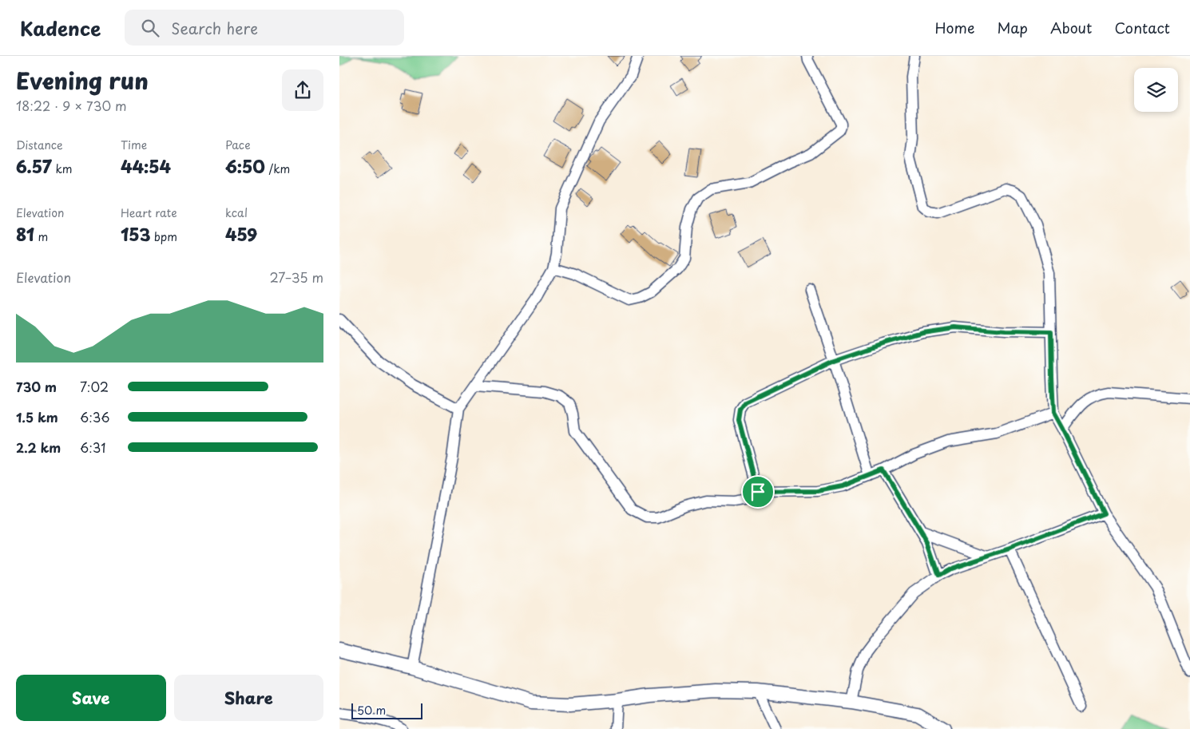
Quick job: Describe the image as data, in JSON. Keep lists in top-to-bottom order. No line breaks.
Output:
{"scale_bar":"50 m","page":{"header":"Kadence","search":"Search here","nav":["Home","Map","About","Contact"],"heading":["Evening run","18:22 · 9 × 730 m"],"stats":[["Distance","6.57 km"],["Time","44:54"],["Pace","6:50 /km"],["Elevation","81 m"],["Heart rate","153 bpm"],["kcal","459"]],"chart":["Elevation","27–35 m"],"list":[{"name":"730 m","note":"7:02"},{"name":"1.5 km","note":"6:36"},{"name":"2.2 km","note":"6:31"}],"buttons":["Save","Share"],"scale":"50 m"}}
